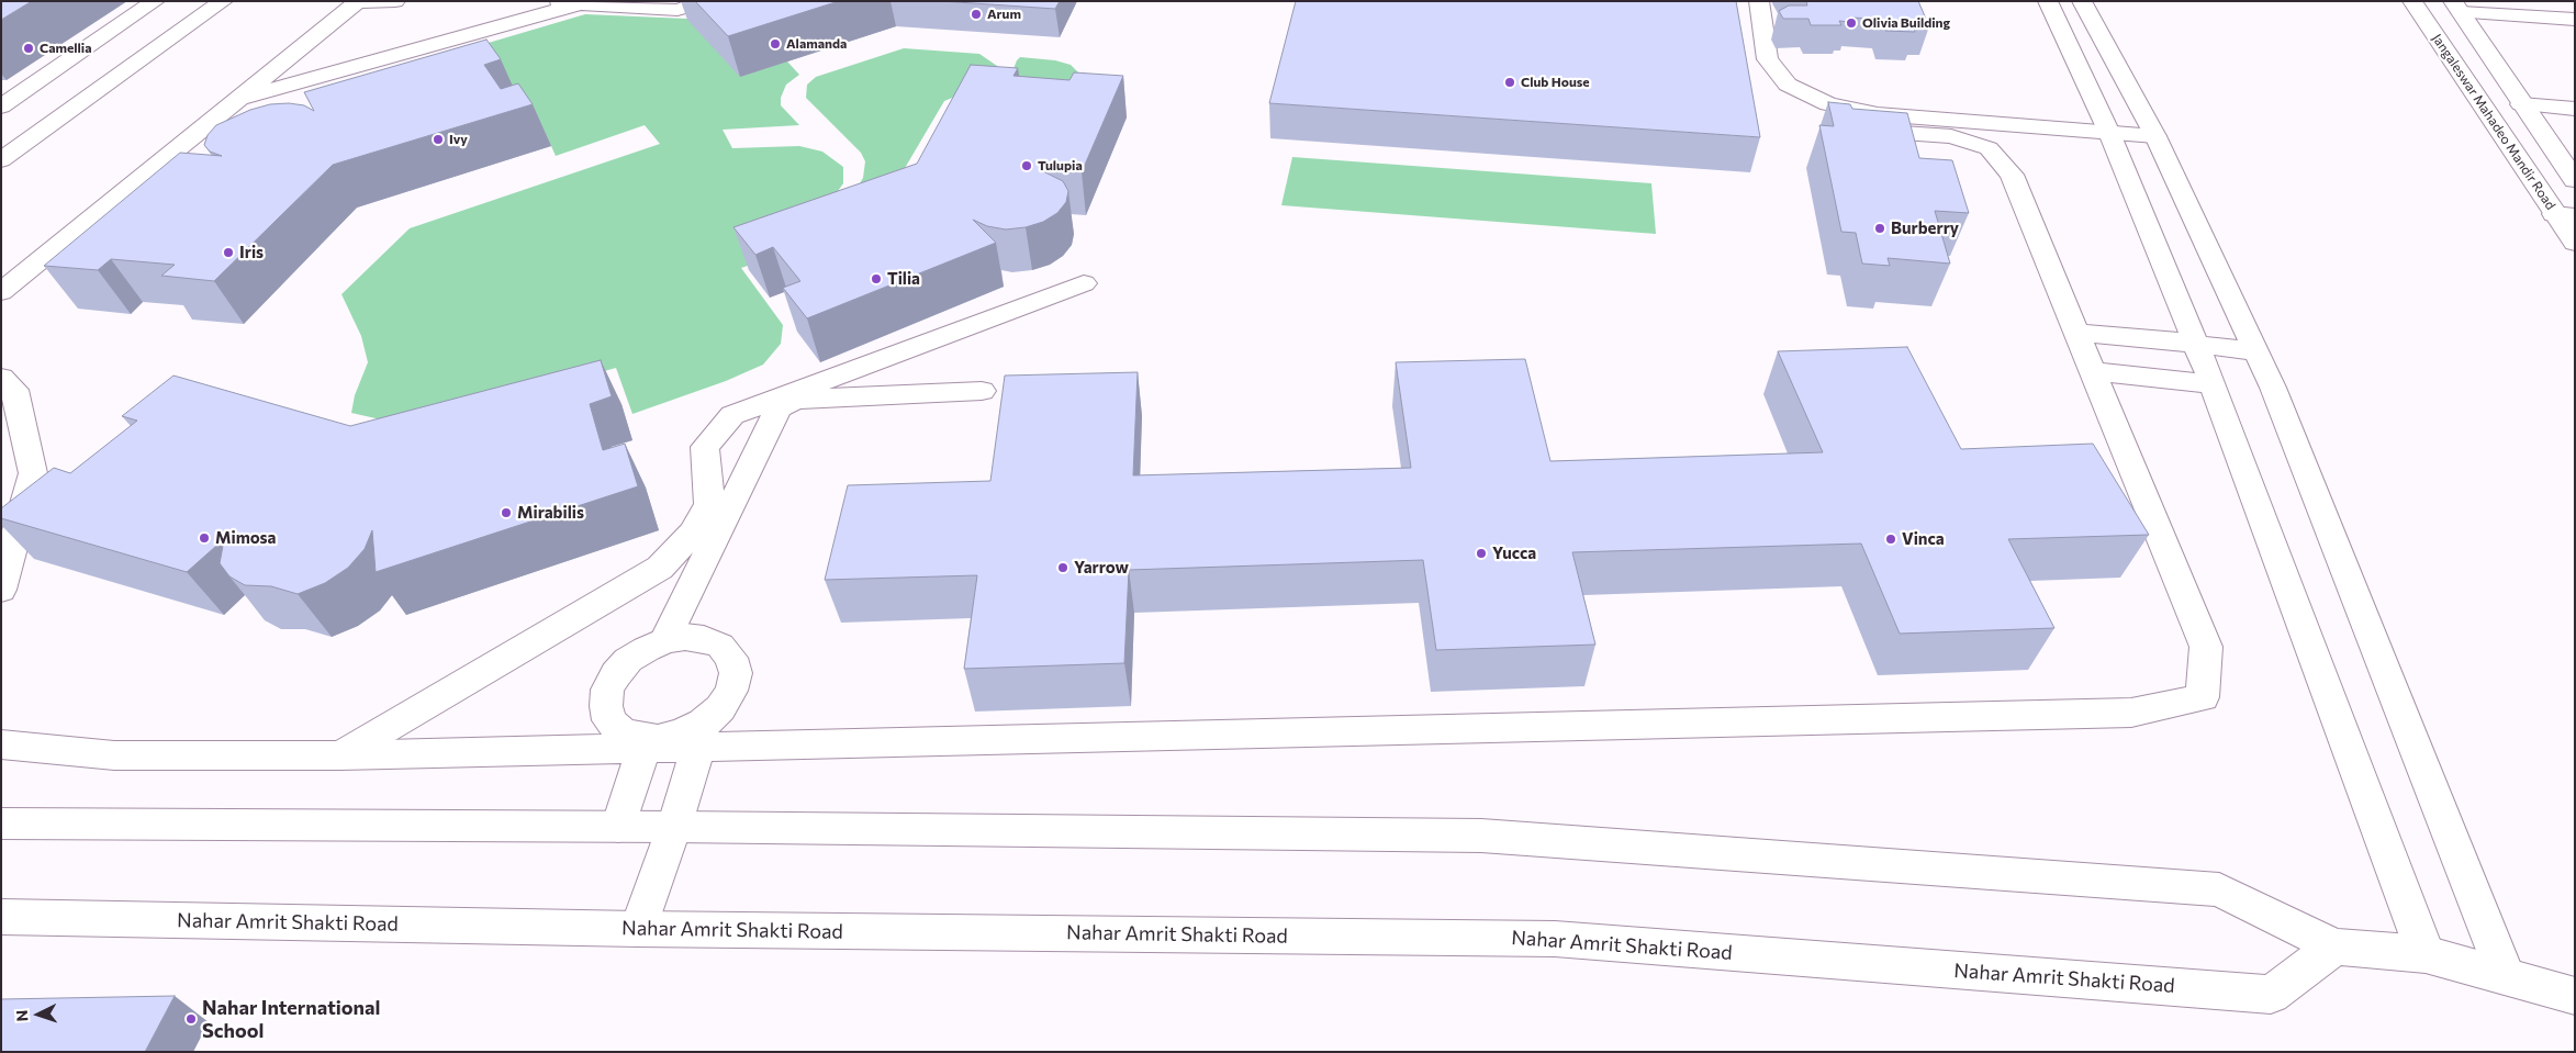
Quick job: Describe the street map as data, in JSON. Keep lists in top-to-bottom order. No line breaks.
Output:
{"streets":{"street":["Jangaleswar Mahadeo Mandir Road","Nahar Amrit Shakti Road"]},"places":["Arum","Olivia Building","Alamanda","Camellia","Club House","Ivy","Tulupia","Burberry","Iris","Tilia","Mirabilis","Mimosa","Vinca","Yucca","Yarrow","Nahar International School"],"north":"left"}
